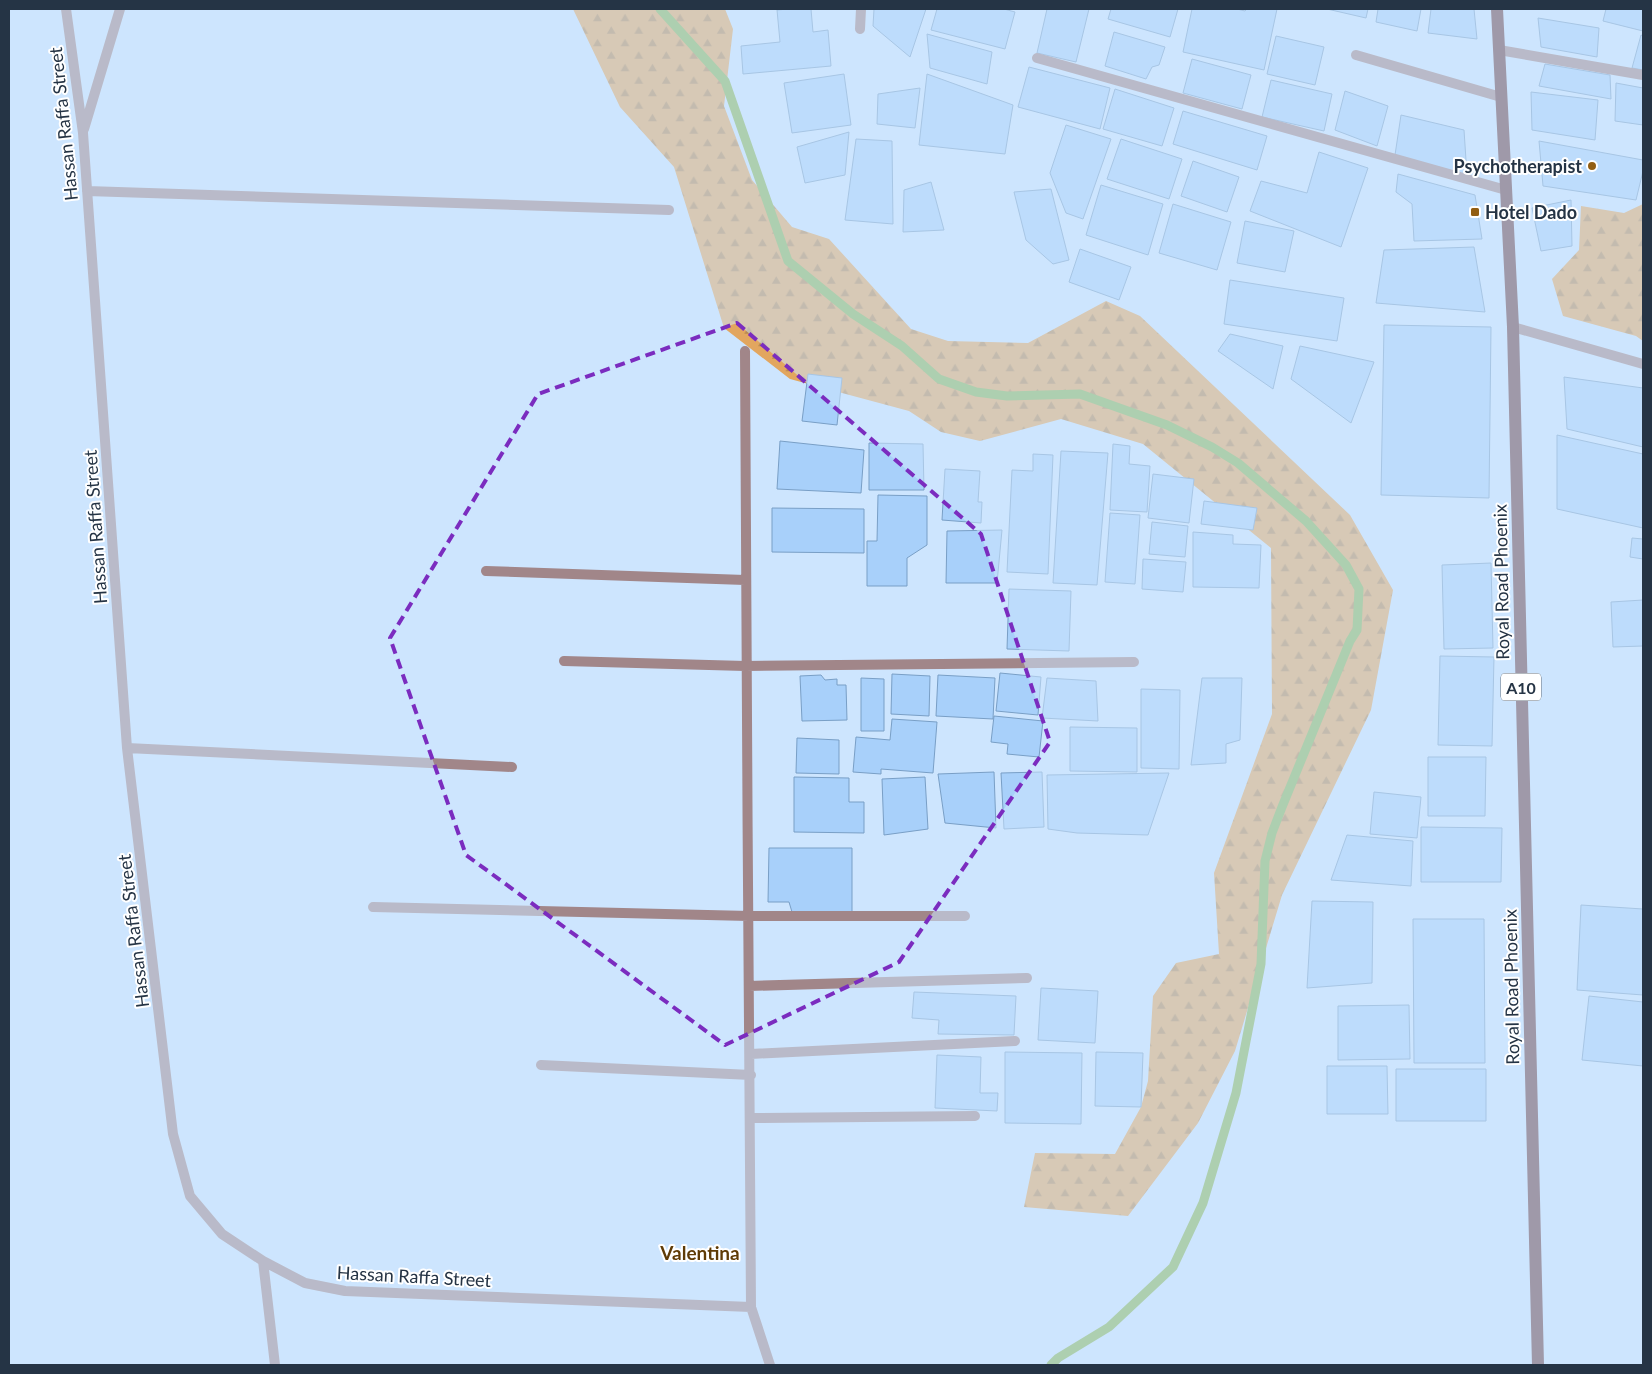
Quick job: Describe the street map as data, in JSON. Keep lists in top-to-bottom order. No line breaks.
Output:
{"streets":{"main road":["Royal Road Phoenix","A10"],"street":["Hassan Raffa Street"]},"districts":["Valentina"],"places":{"other":["Psychotherapist"],"transit":["Hotel Dado"]}}
